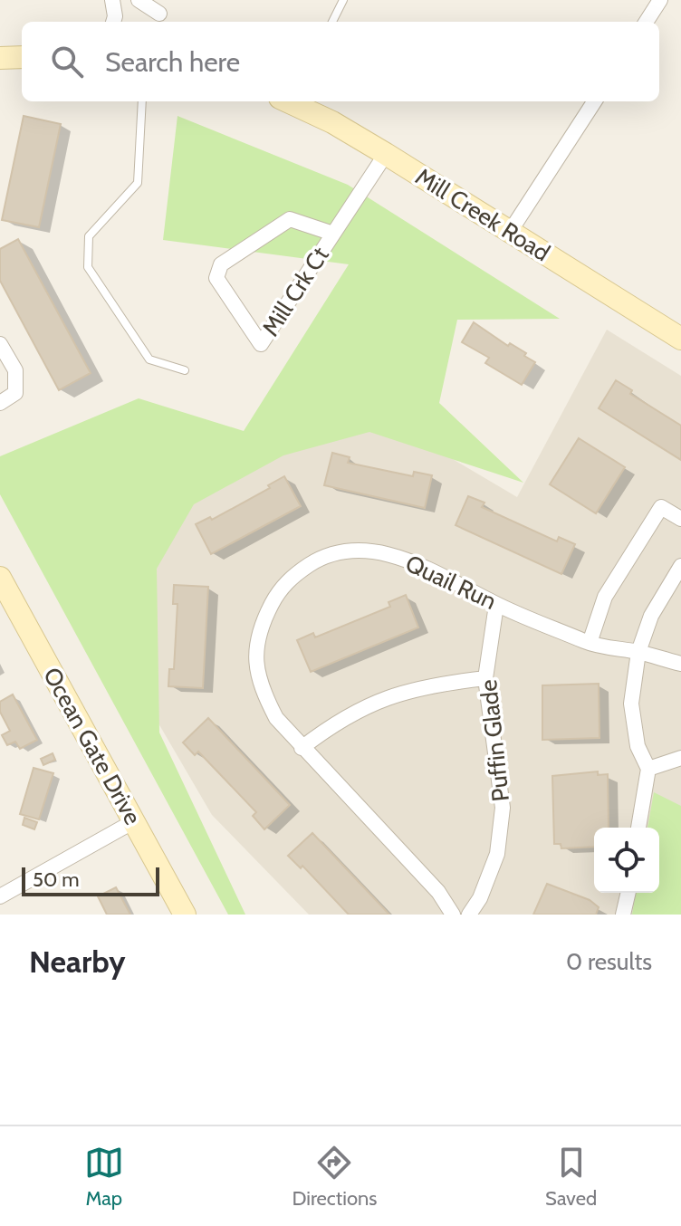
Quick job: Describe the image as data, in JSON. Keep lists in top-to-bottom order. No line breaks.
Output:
{"streets":{"street":["Mill Creek Road","Mill Crk Ct","Quail Run","Puffin Glade","Ocean Gate Drive"]},"crossings":[["Mill Creek Road","Mill Crk Ct"],["Quail Run","Puffin Glade"]],"scale_bar":"50 m","page":{"search":"Search here","scale":"50 m","heading":["Nearby","0 results"],"nav":["Map","Directions","Saved"]}}
